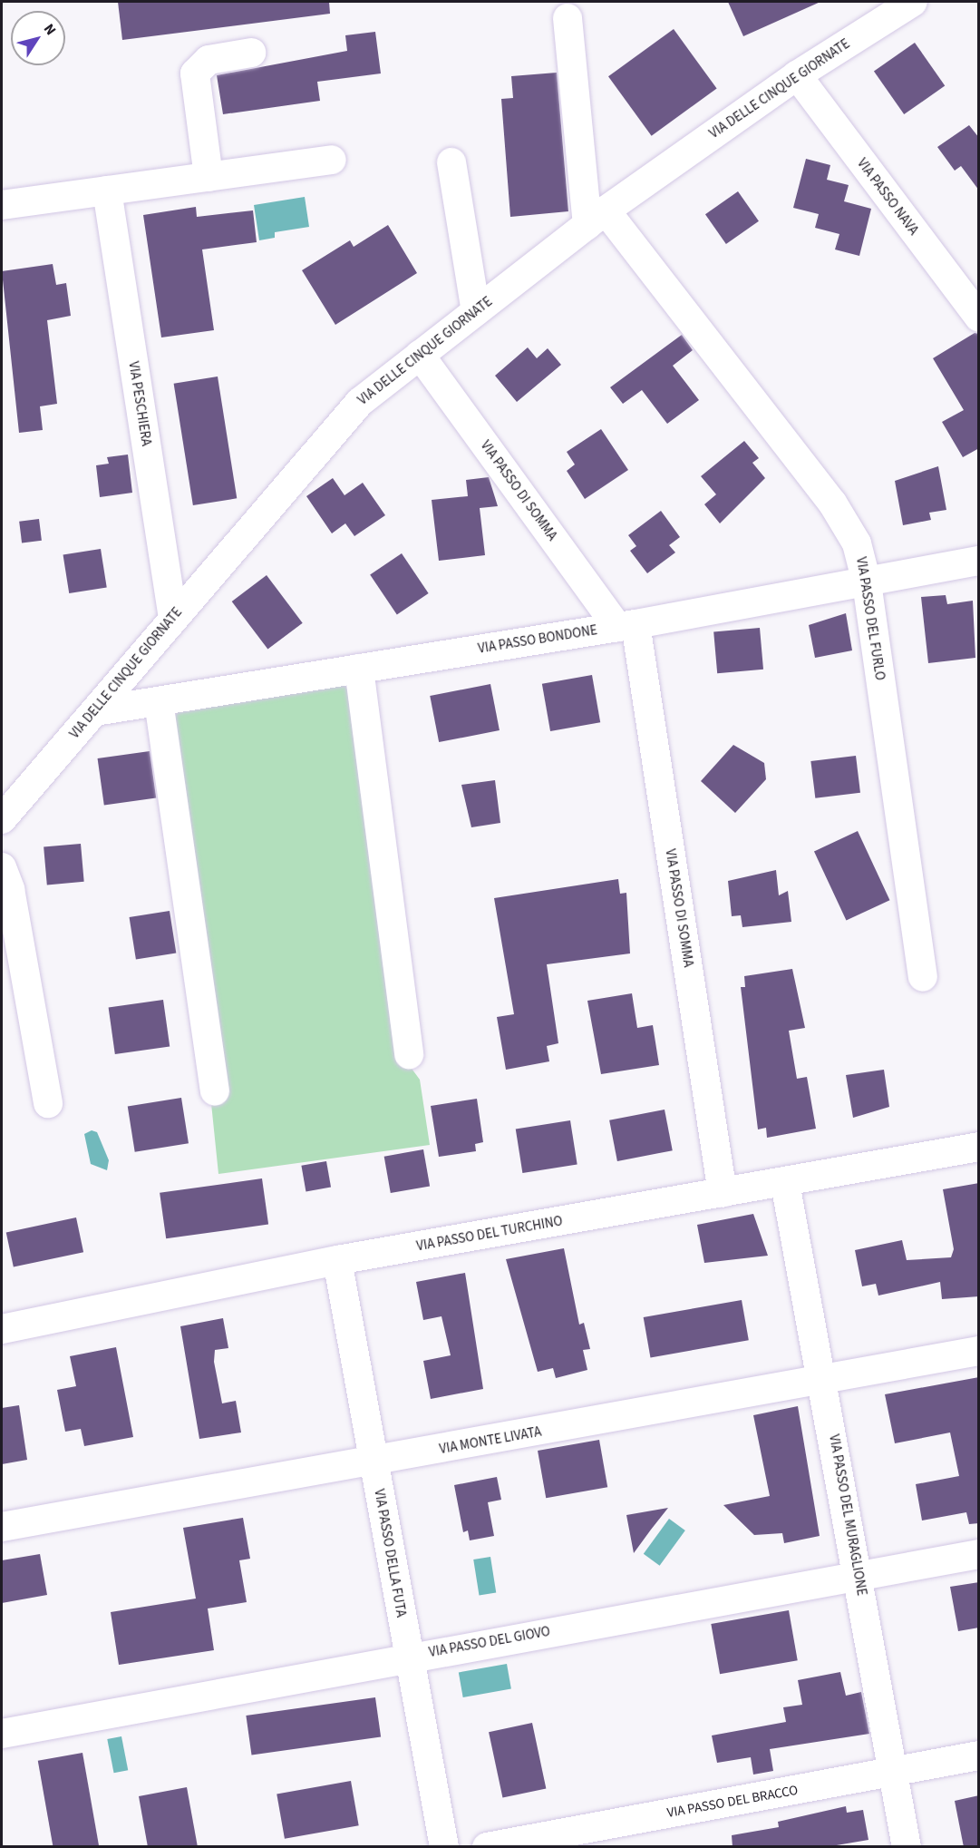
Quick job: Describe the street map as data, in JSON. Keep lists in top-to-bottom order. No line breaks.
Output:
{"streets":{"street":["VIA DELLE CINQUE GIORNATE","VIA PASSO NAVA","VIA PESCHIERA","VIA PASSO DI SOMMA","VIA PASSO DEL FURLO","VIA PASSO BONDONE","VIA PASSO DEL TURCHINO","VIA MONTE LIVATA","VIA PASSO DEL MURAGLIONE","VIA PASSO DELLA FUTA","VIA PASSO DEL GIOVO","VIA PASSO DEL BRACCO"]},"crossings":[["VIA DELLE CINQUE GIORNATE","VIA PASSO NAVA"],["VIA DELLE CINQUE GIORNATE","VIA PESCHIERA"],["VIA DELLE CINQUE GIORNATE","VIA PASSO DI SOMMA"],["VIA DELLE CINQUE GIORNATE","VIA PASSO DEL FURLO"],["VIA DELLE CINQUE GIORNATE","VIA PASSO BONDONE"],["VIA PASSO DI SOMMA","VIA PASSO BONDONE"],["VIA PASSO DI SOMMA","VIA PASSO DEL TURCHINO"],["VIA PASSO DEL FURLO","VIA PASSO BONDONE"],["VIA PASSO DEL TURCHINO","VIA PASSO DEL MURAGLIONE"],["VIA PASSO DEL TURCHINO","VIA PASSO DELLA FUTA"],["VIA MONTE LIVATA","VIA PASSO DEL MURAGLIONE"],["VIA MONTE LIVATA","VIA PASSO DELLA FUTA"],["VIA PASSO DEL MURAGLIONE","VIA PASSO DEL GIOVO"],["VIA PASSO DEL MURAGLIONE","VIA PASSO DEL BRACCO"],["VIA PASSO DELLA FUTA","VIA PASSO DEL GIOVO"]],"north":"top right"}
